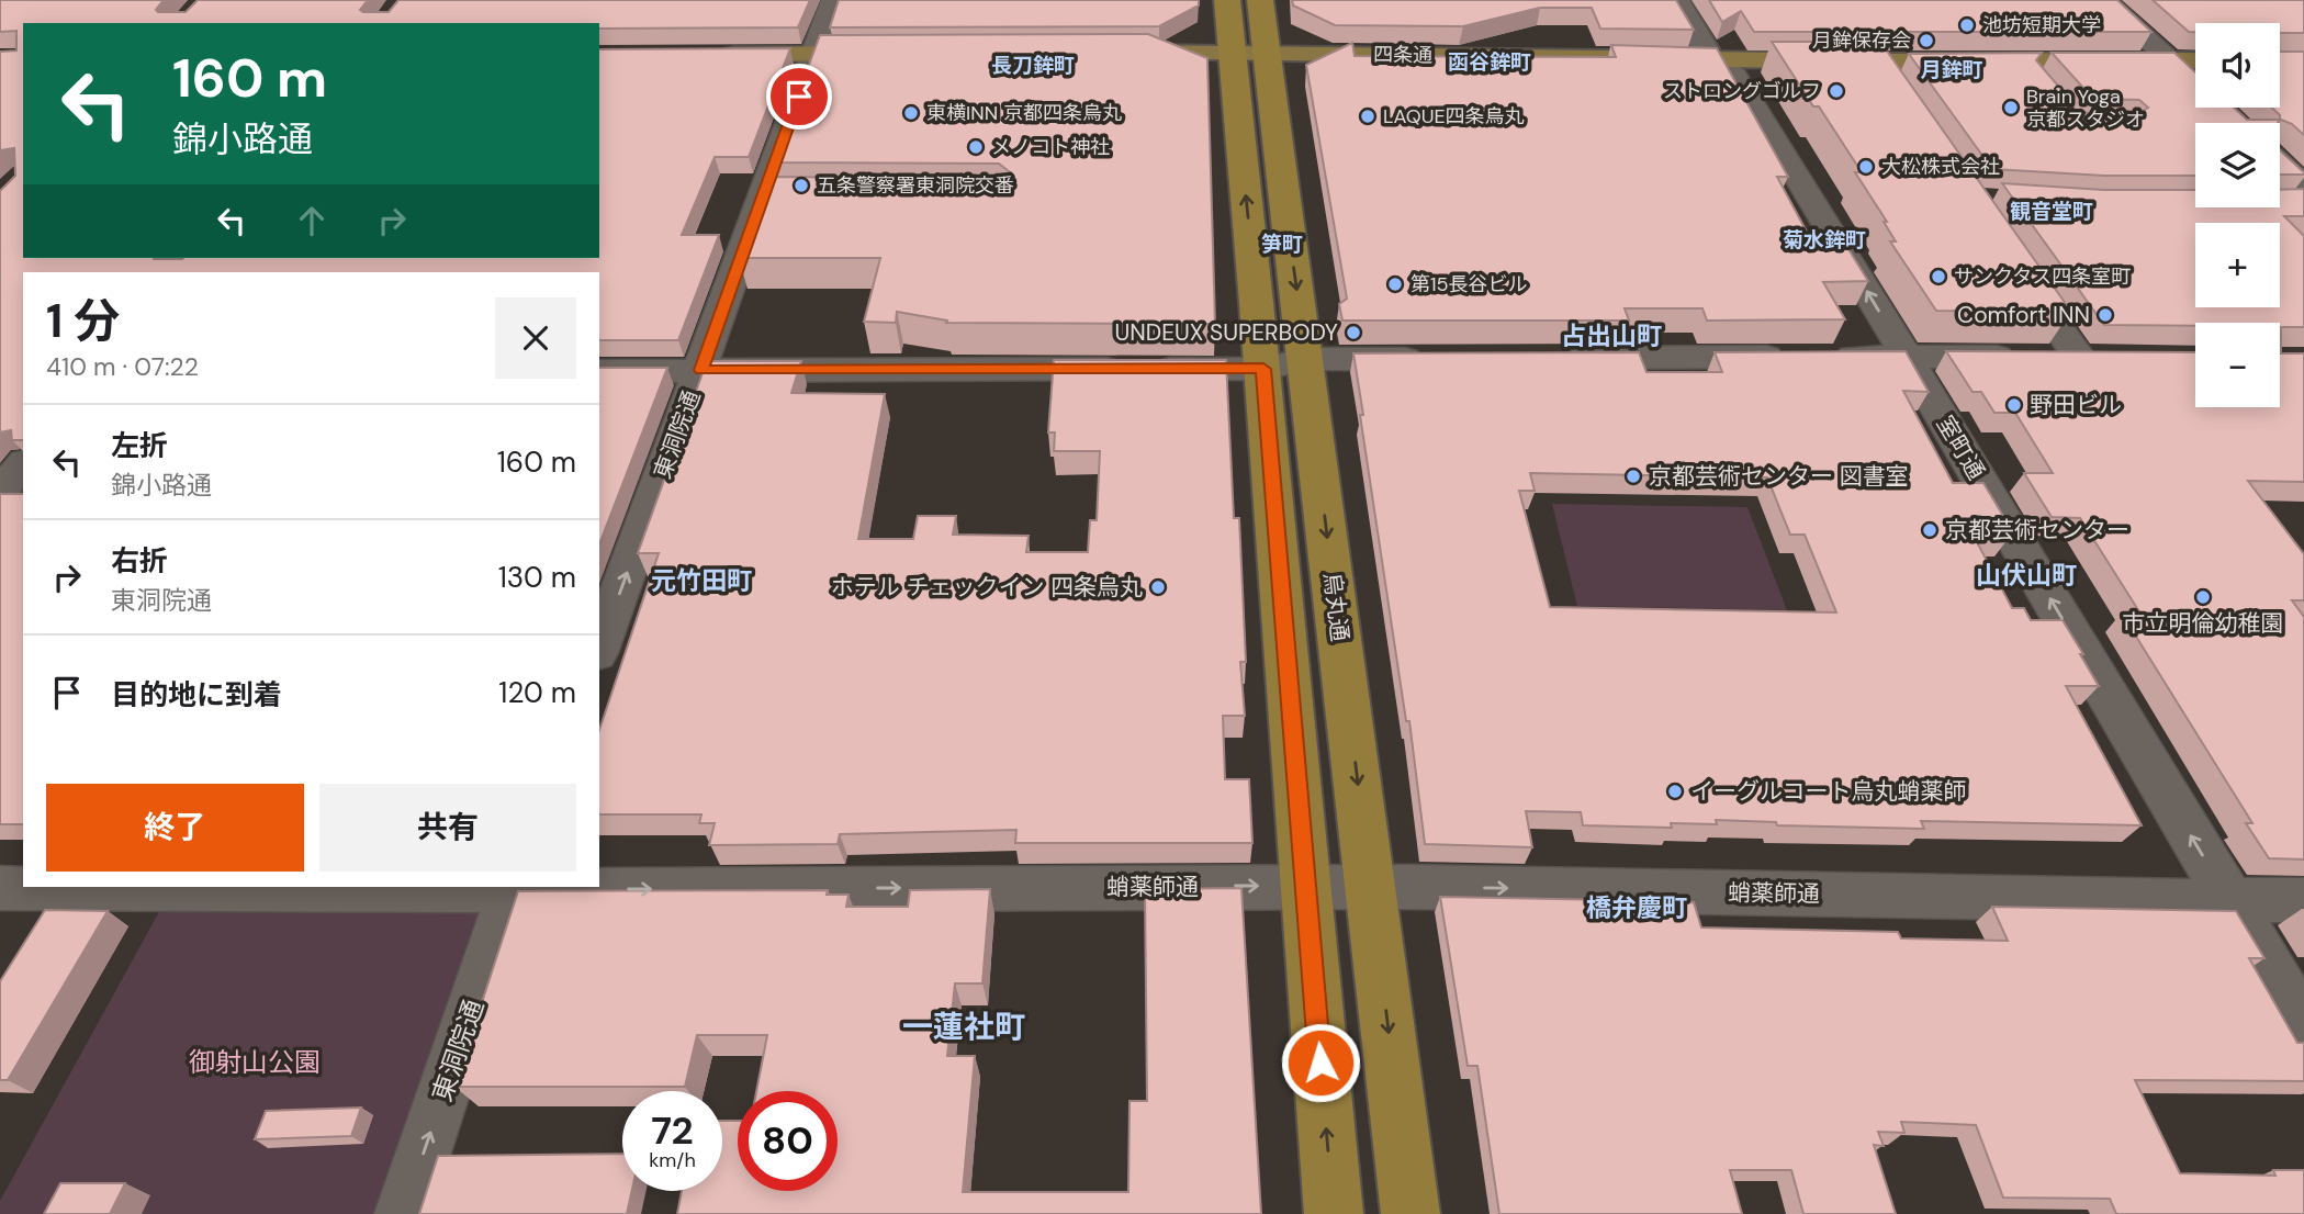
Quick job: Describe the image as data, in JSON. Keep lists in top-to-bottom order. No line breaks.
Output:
{"streets":{"highway":["烏丸通"],"main road":["四条通"],"street":["東洞院通","室町通","蛸薬師通"]},"crossings":[["四条通","室町通"],["四条通","烏丸通"],["東洞院通","蛸薬師通"],["室町通","蛸薬師通"],["烏丸通","蛸薬師通"]],"one_way":["東洞院通","室町通","蛸薬師通"],"districts":["函谷鉾町","長刀鉾町","月鉾町","観音堂町","菊水鉾町","笋町","占出山町","山伏山町","元竹田町","橋弁慶町","一蓮社町"],"parks":["御射山公園"],"places":["池坊短期大学","月鉾保存会","ストロングゴルフ","Brain Yoga 京都スタジオ","東横INN 京都四条烏丸","LAQUE四条烏丸","メノコト神社","大松株式会社","五条警察署東洞院交番","サンクタス四条室町","第15長谷ビル","Comfort INN","UNDEUX SUPERBODY","野田ビル","京都芸術センター 図書室","京都芸術センター","ホテル チェックイン 四条烏丸","市立明倫幼稚園","イーグルコート烏丸蛸薬師"],"page":{"map_buttons":["+","−"],"turn":["160 m","錦小路通"],"heading":["1 分","410 m · 07:22"],"list":[{"name":"左折","note":"錦小路通","value":"160 m"},{"name":"右折","note":"東洞院通","value":"130 m"},{"name":"目的地に到着","value":"120 m"}],"buttons":["終了","共有"],"speed":"72 km/h","limit":"80"}}
